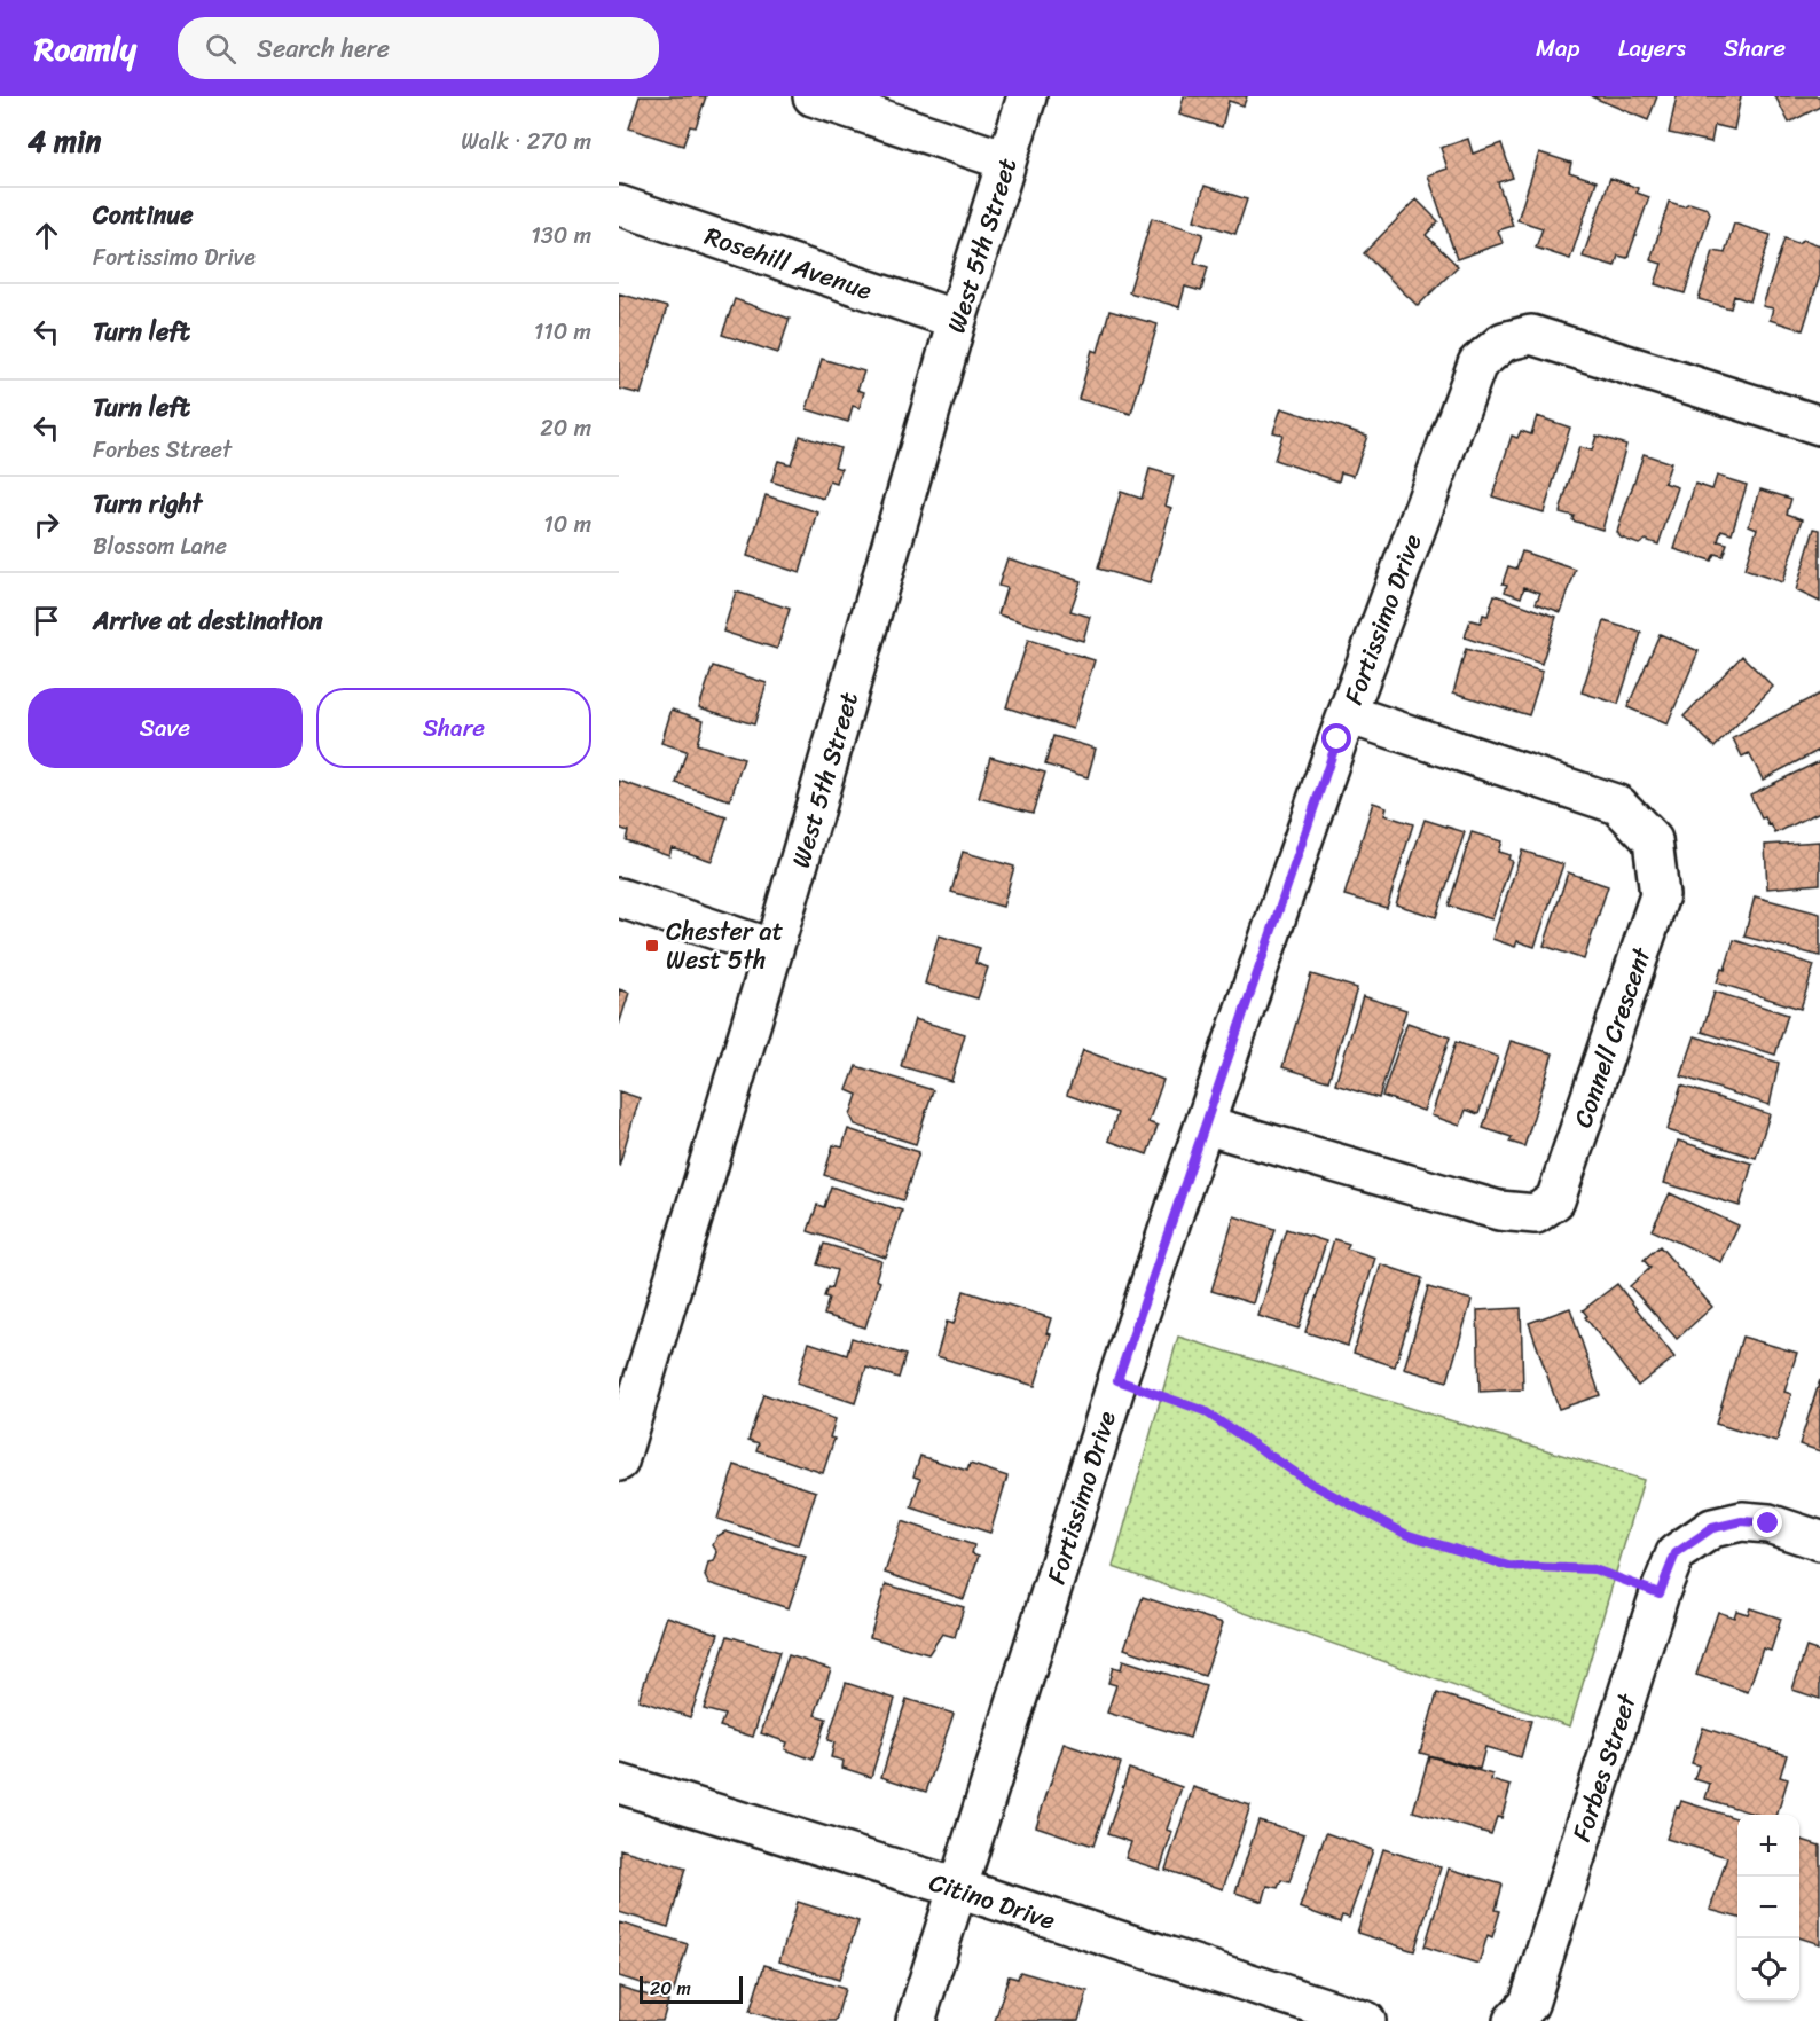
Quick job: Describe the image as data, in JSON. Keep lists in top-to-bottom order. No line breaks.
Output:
{"streets":{"street":["West 5th Street","Rosehill Avenue","Fortissimo Drive","Connell Crescent","Forbes Street","Citino Drive"]},"crossings":[["West 5th Street","Rosehill Avenue"],["Fortissimo Drive","Connell Crescent"],["Fortissimo Drive","Citino Drive"]],"places":{"transit":["Chester at West 5th"]},"scale_bar":"20 m","page":{"header":"Roamly","search":"Search here","nav":["Map","Layers","Share"],"heading":["4 min","Walk · 270 m"],"list":[["Continue","Fortissimo Drive","130 m"],["Turn left","110 m"],["Turn left","Forbes Street","20 m"],["Turn right","Blossom Lane","10 m"],"Arrive at destination"],"buttons":["Save","Share"],"map_buttons":["+","−"],"scale":"20 m"}}
